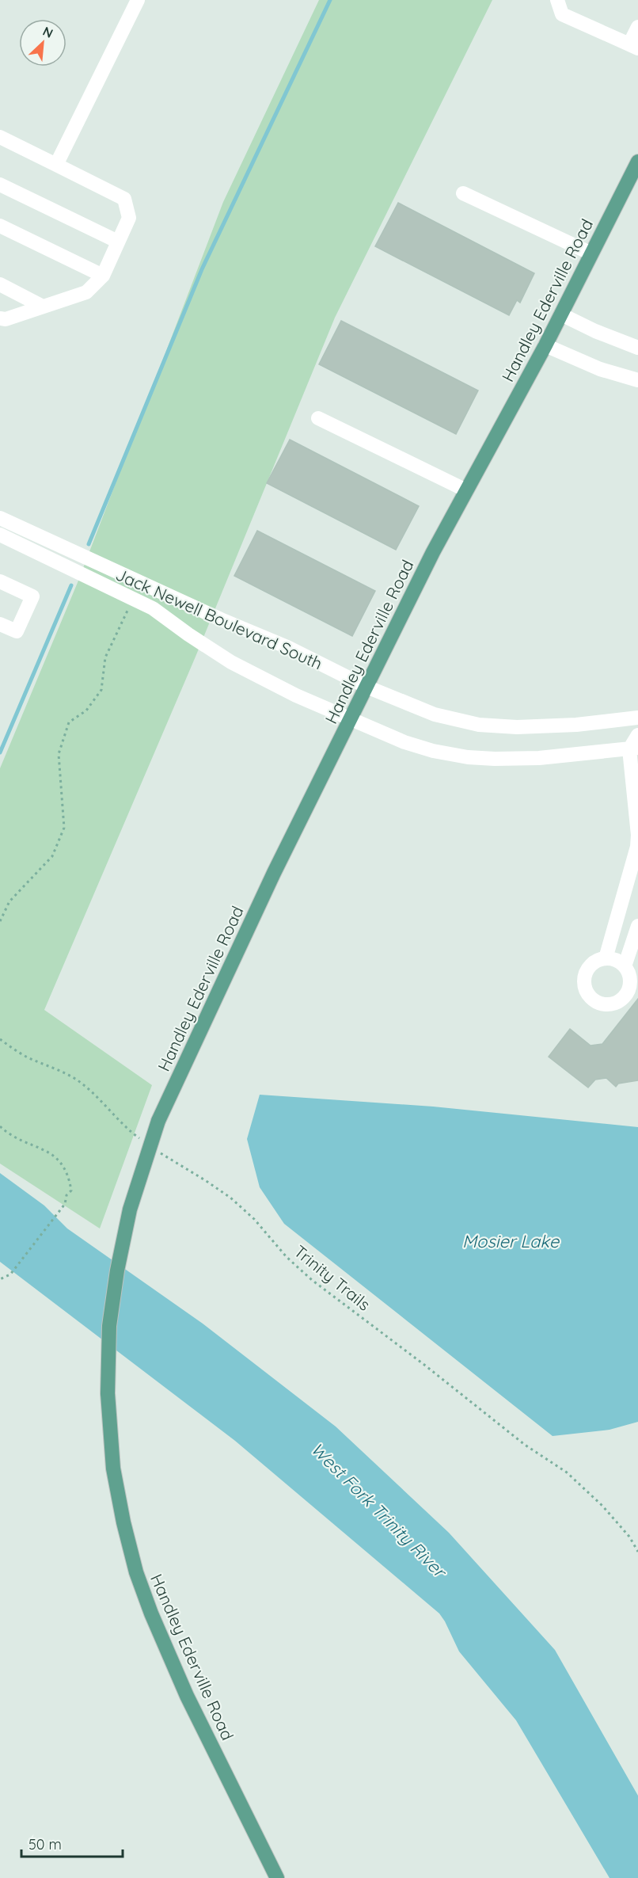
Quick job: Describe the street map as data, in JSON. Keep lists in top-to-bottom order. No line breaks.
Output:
{"streets":{"main road":["Handley Ederville Road"],"street":["Jack Newell Boulevard South"],"path":["Trinity Trails"]},"crossings":[["Handley Ederville Road","Jack Newell Boulevard South"]],"water":["Mosier Lake","West Fork Trinity River"],"scale_bar":"50 m","north":"top right"}
